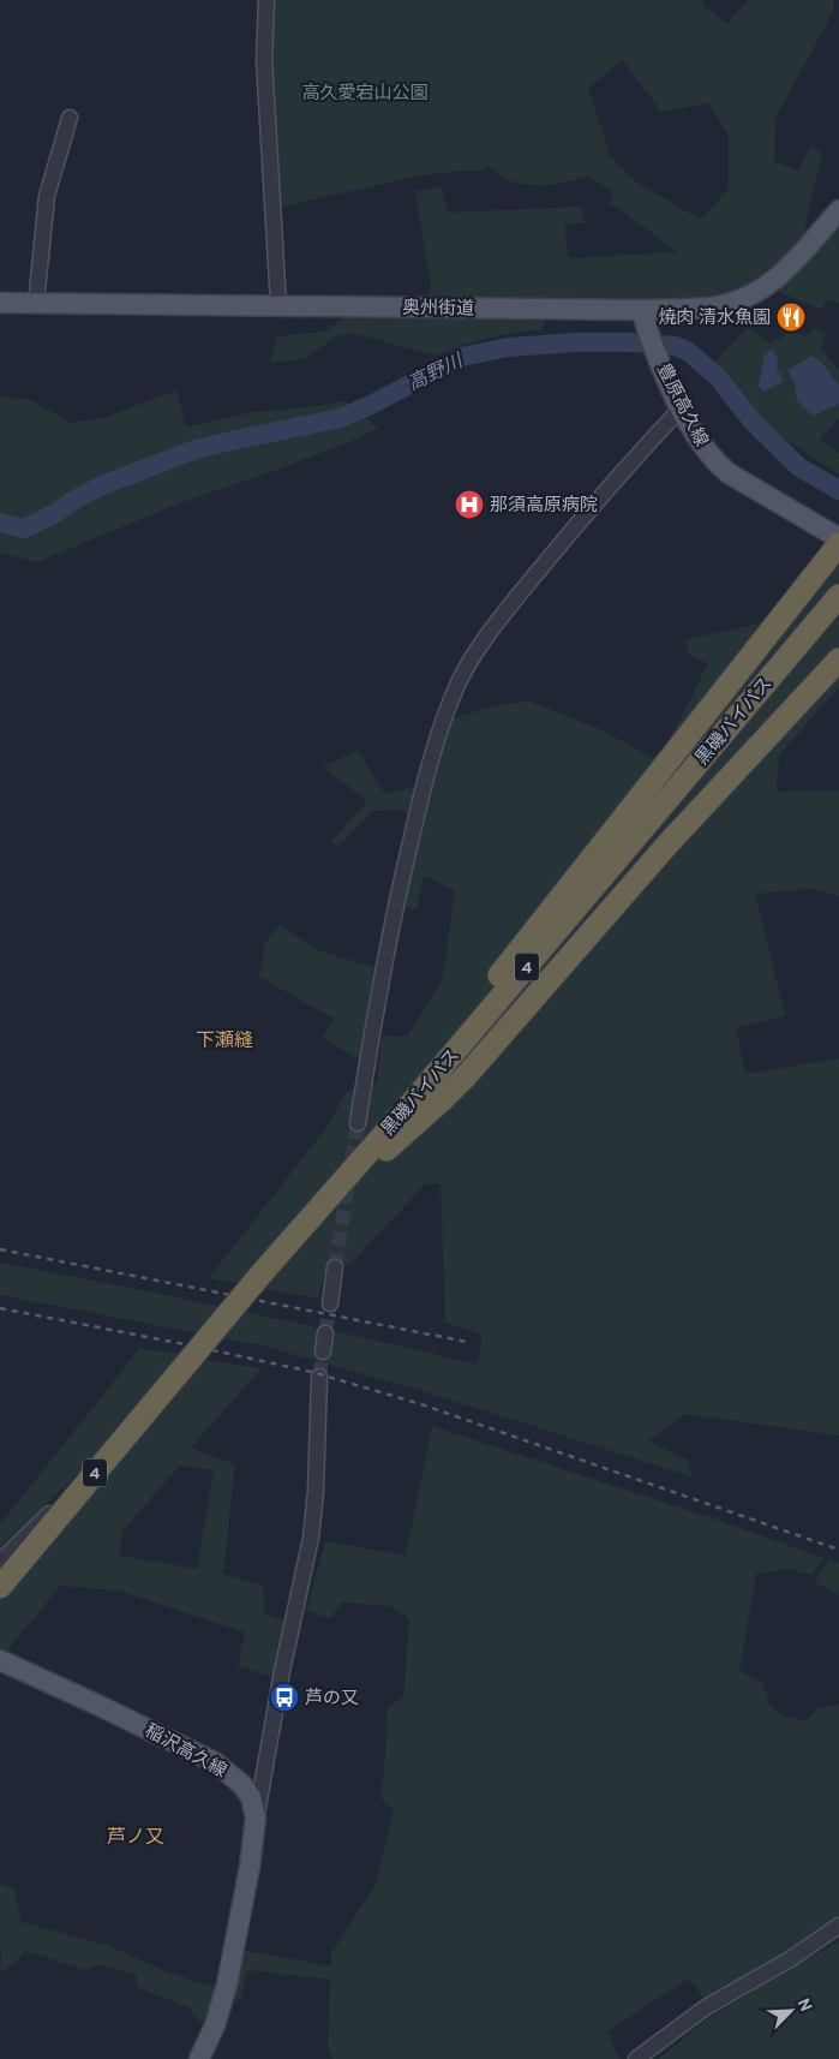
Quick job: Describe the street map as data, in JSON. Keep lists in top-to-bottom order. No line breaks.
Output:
{"streets":{"highway":["黒磯バイパス","4"],"main road":["奥州街道","豊原高久線","稲沢高久線"]},"crossings":[["奥州街道","豊原高久線"],["黒磯バイパス","4"]],"districts":["下瀬縫","芦ノ又"],"water":["高野川"],"parks":["高久愛宕山公園"],"places":{"restaurant":["焼肉 清水魚園"],"hospital":["那須高原病院"],"bus stop":["芦の又"]},"north":"top right"}
